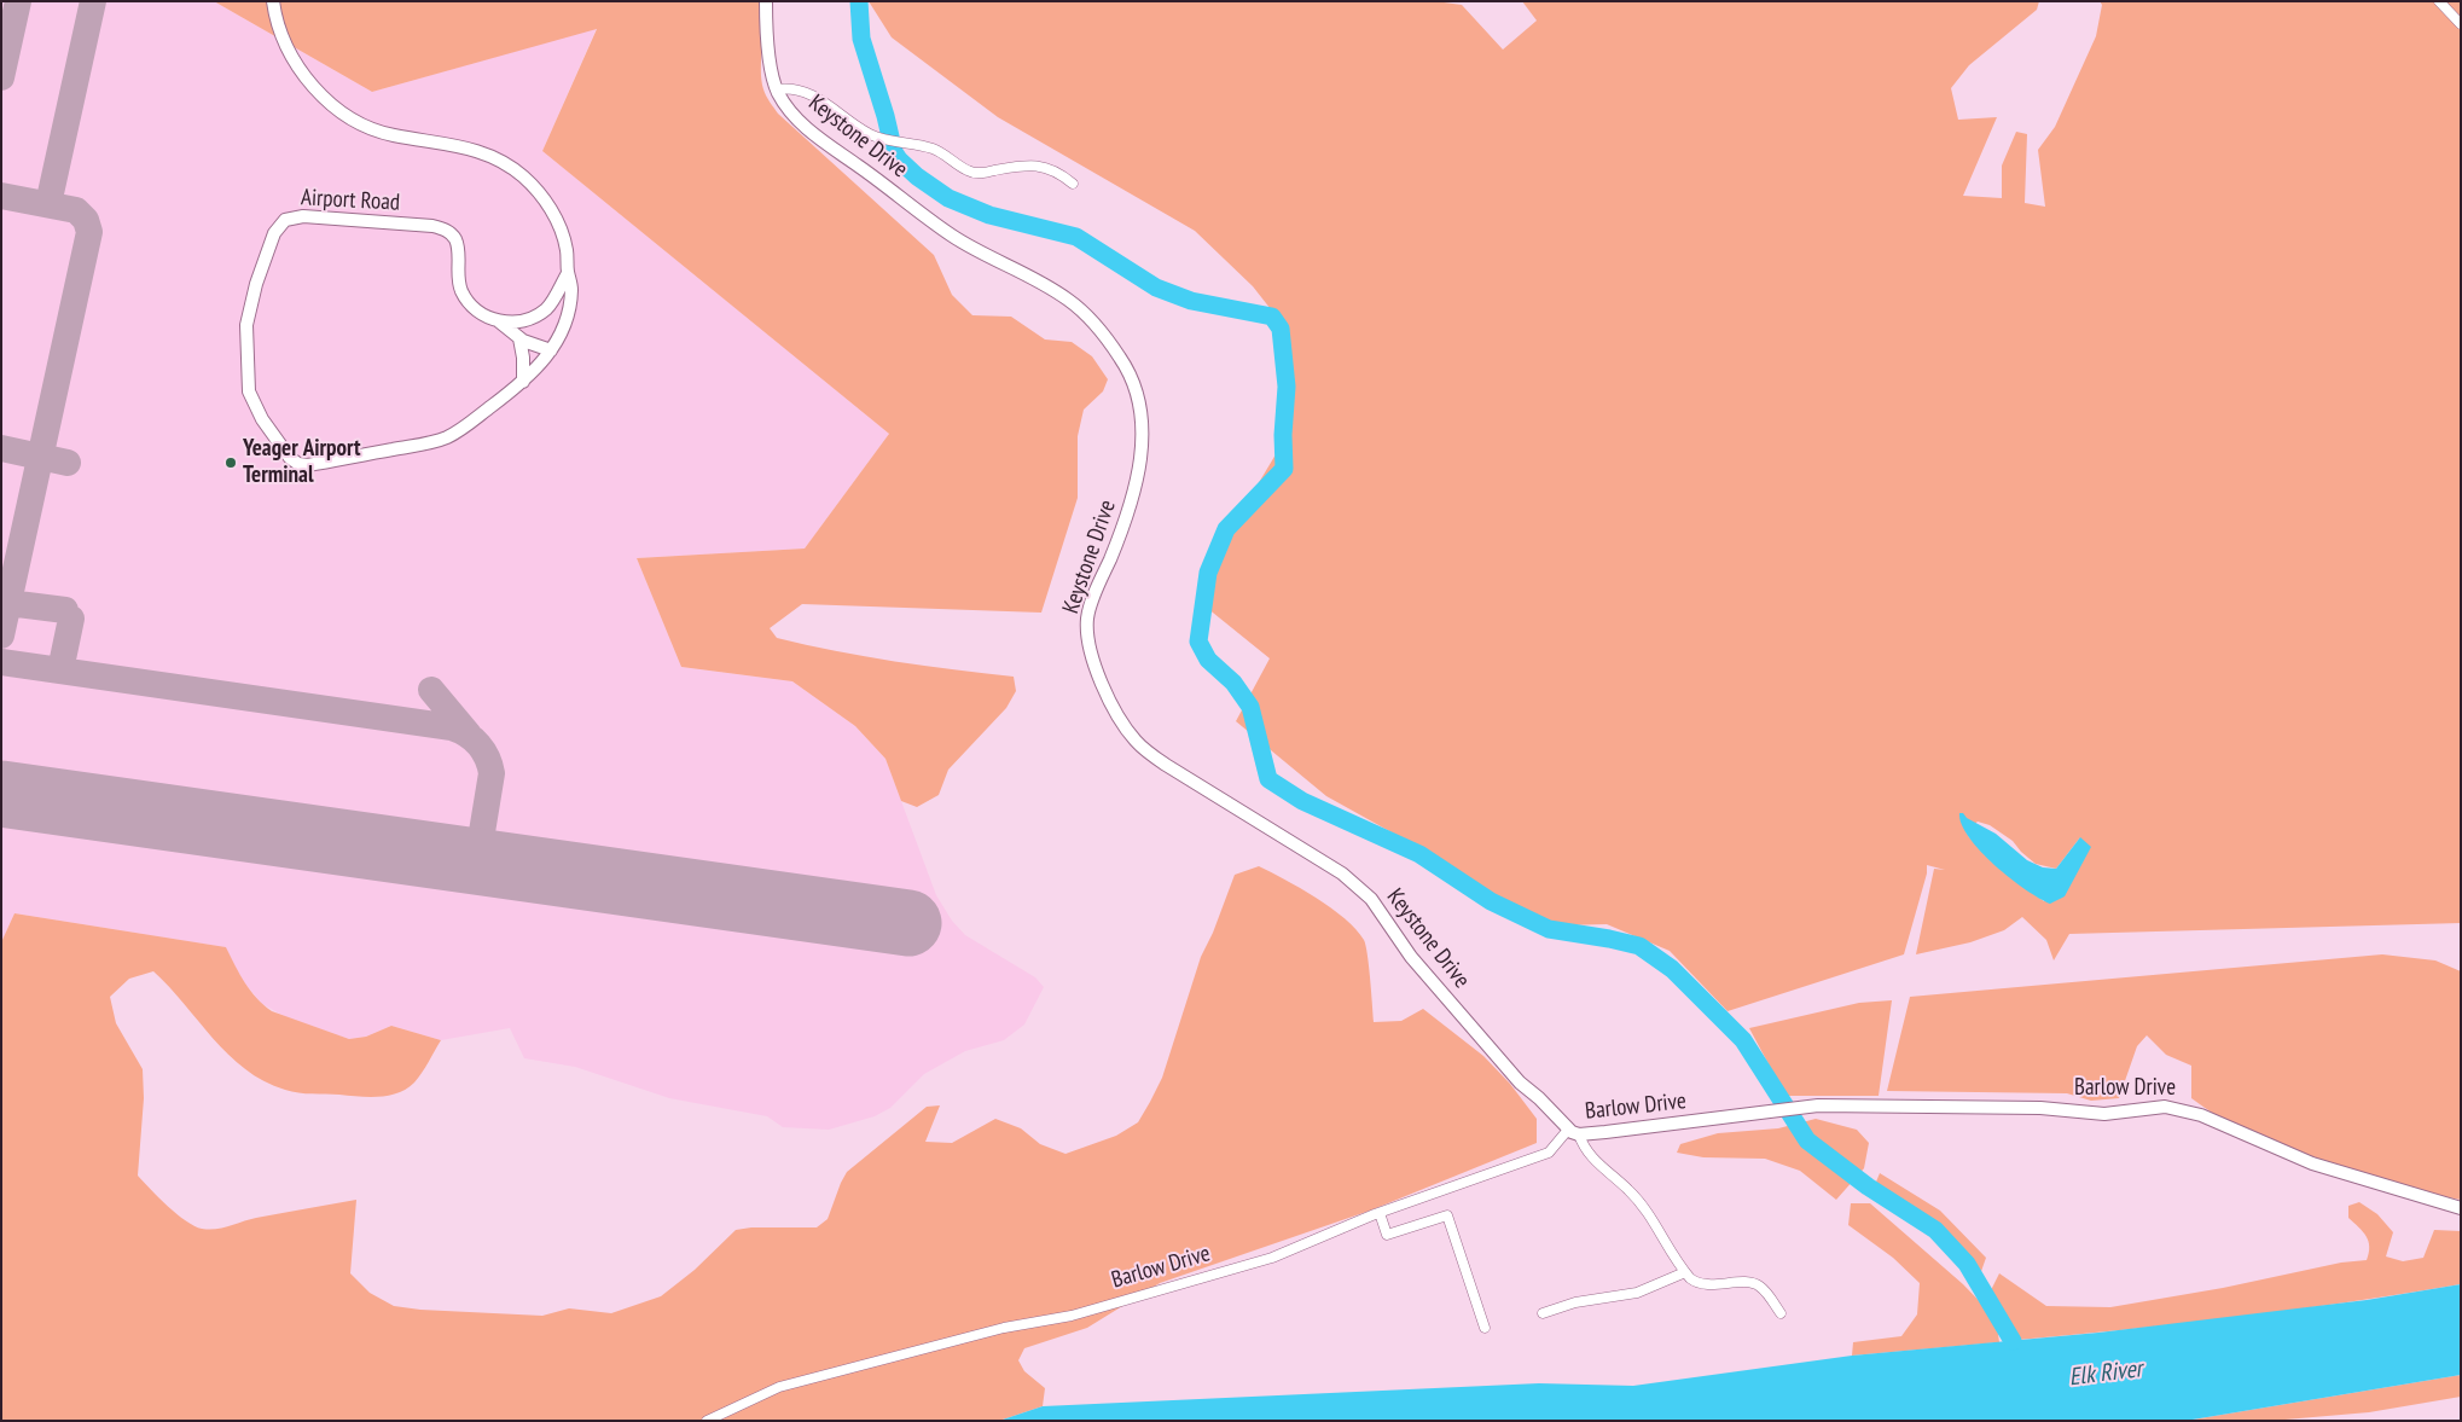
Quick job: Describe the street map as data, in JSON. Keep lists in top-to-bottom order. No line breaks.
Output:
{"streets":{"street":["Keystone Drive","Airport Road","Barlow Drive"]},"crossings":[["Keystone Drive","Barlow Drive"]],"water":["Elk River"],"places":["Yeager Airport Terminal"]}
